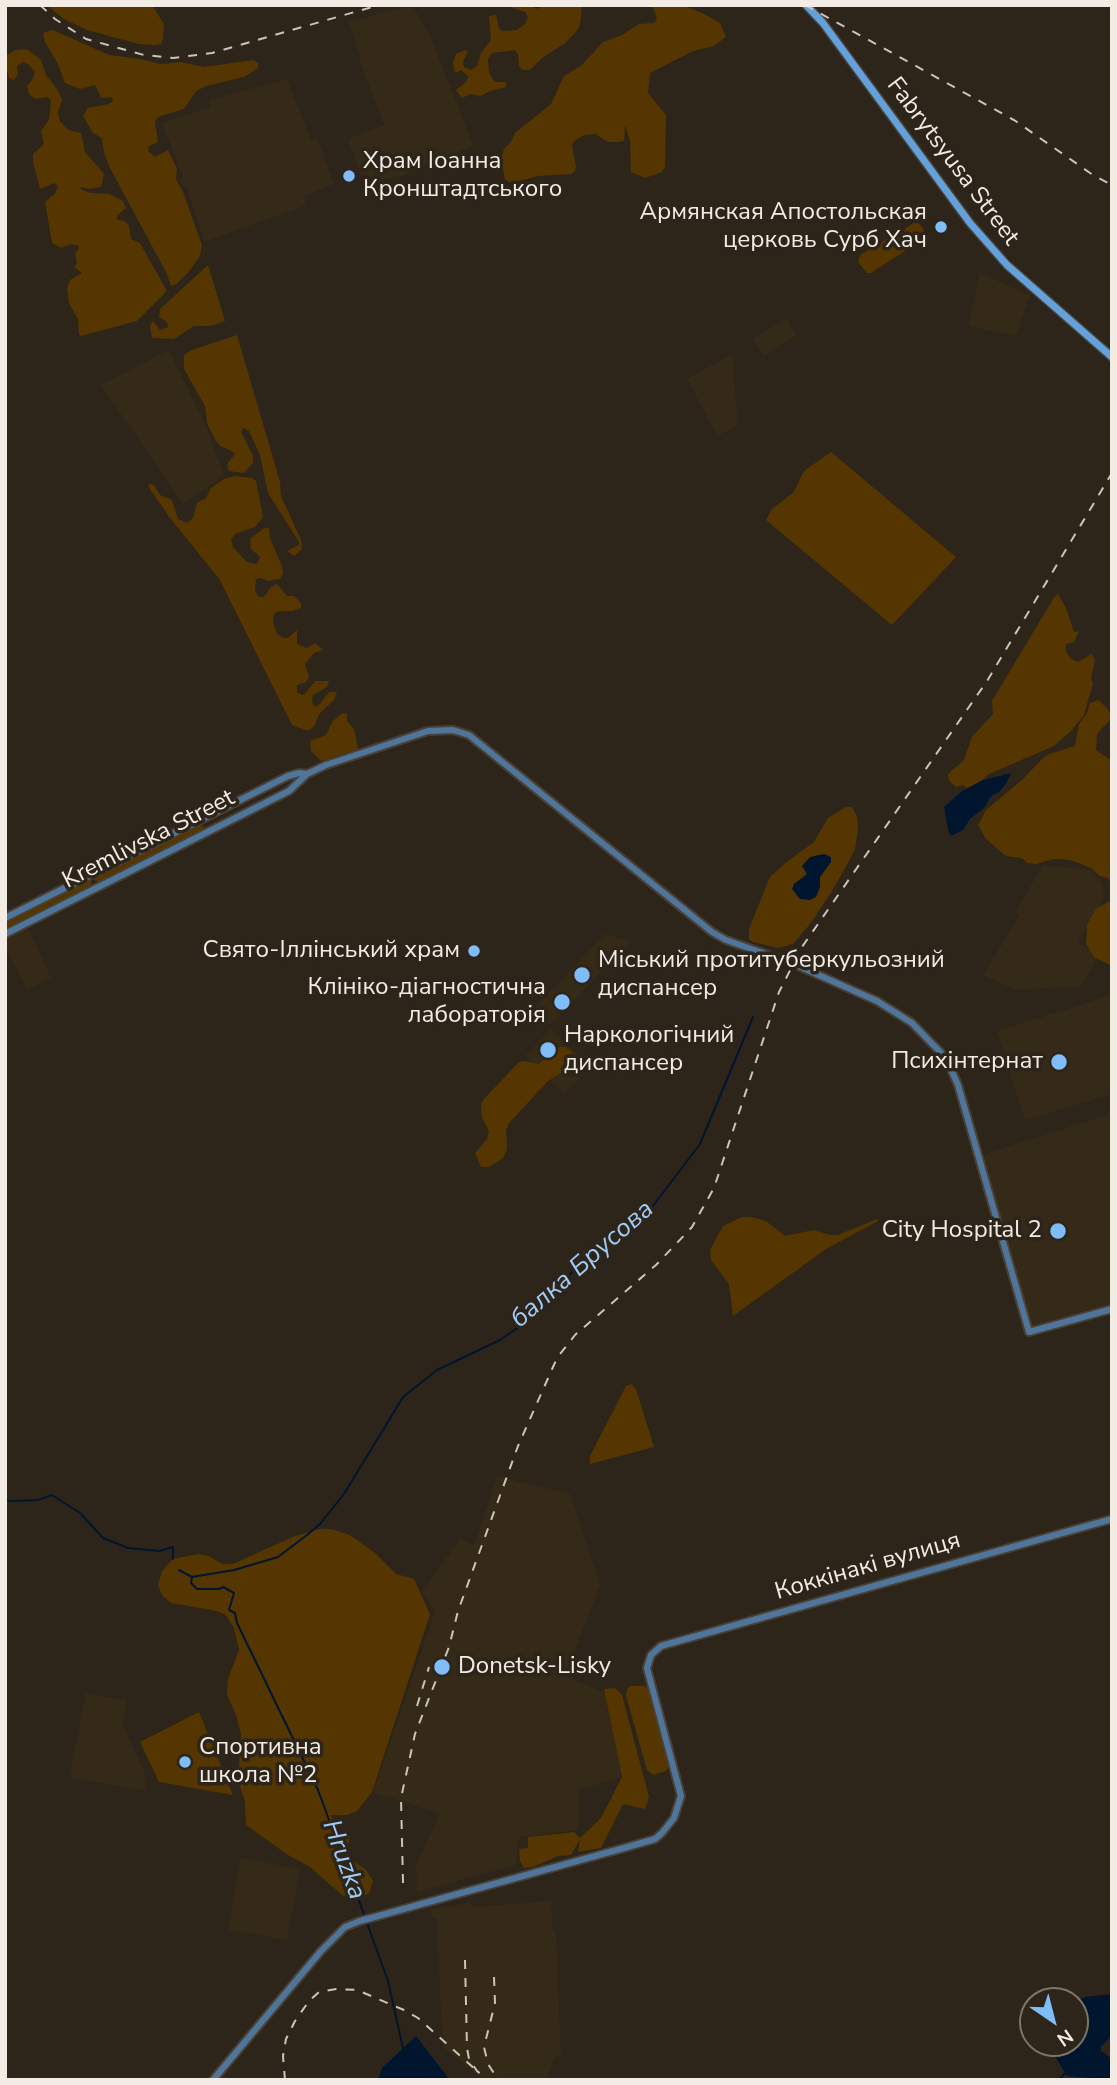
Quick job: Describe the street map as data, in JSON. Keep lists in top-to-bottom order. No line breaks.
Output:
{"streets":{"main road":["Fabrytsyusa Street"],"street":["Kremlivska Street","Коккінакі вулиця"]},"water":["балка Брусова","Hruzka"],"places":["Храм Іоанна Кронштадтського","Армянская Апостольская церковь Сурб Хач","Свято-Іллінський храм","Міський протитуберкульозний диспансер","Клініко-діагностична лабораторія","Наркологічний диспансер","Психінтернат","City Hospital 2","Donetsk-Lisky","Спортивна школа №2"],"north":"bottom right"}
